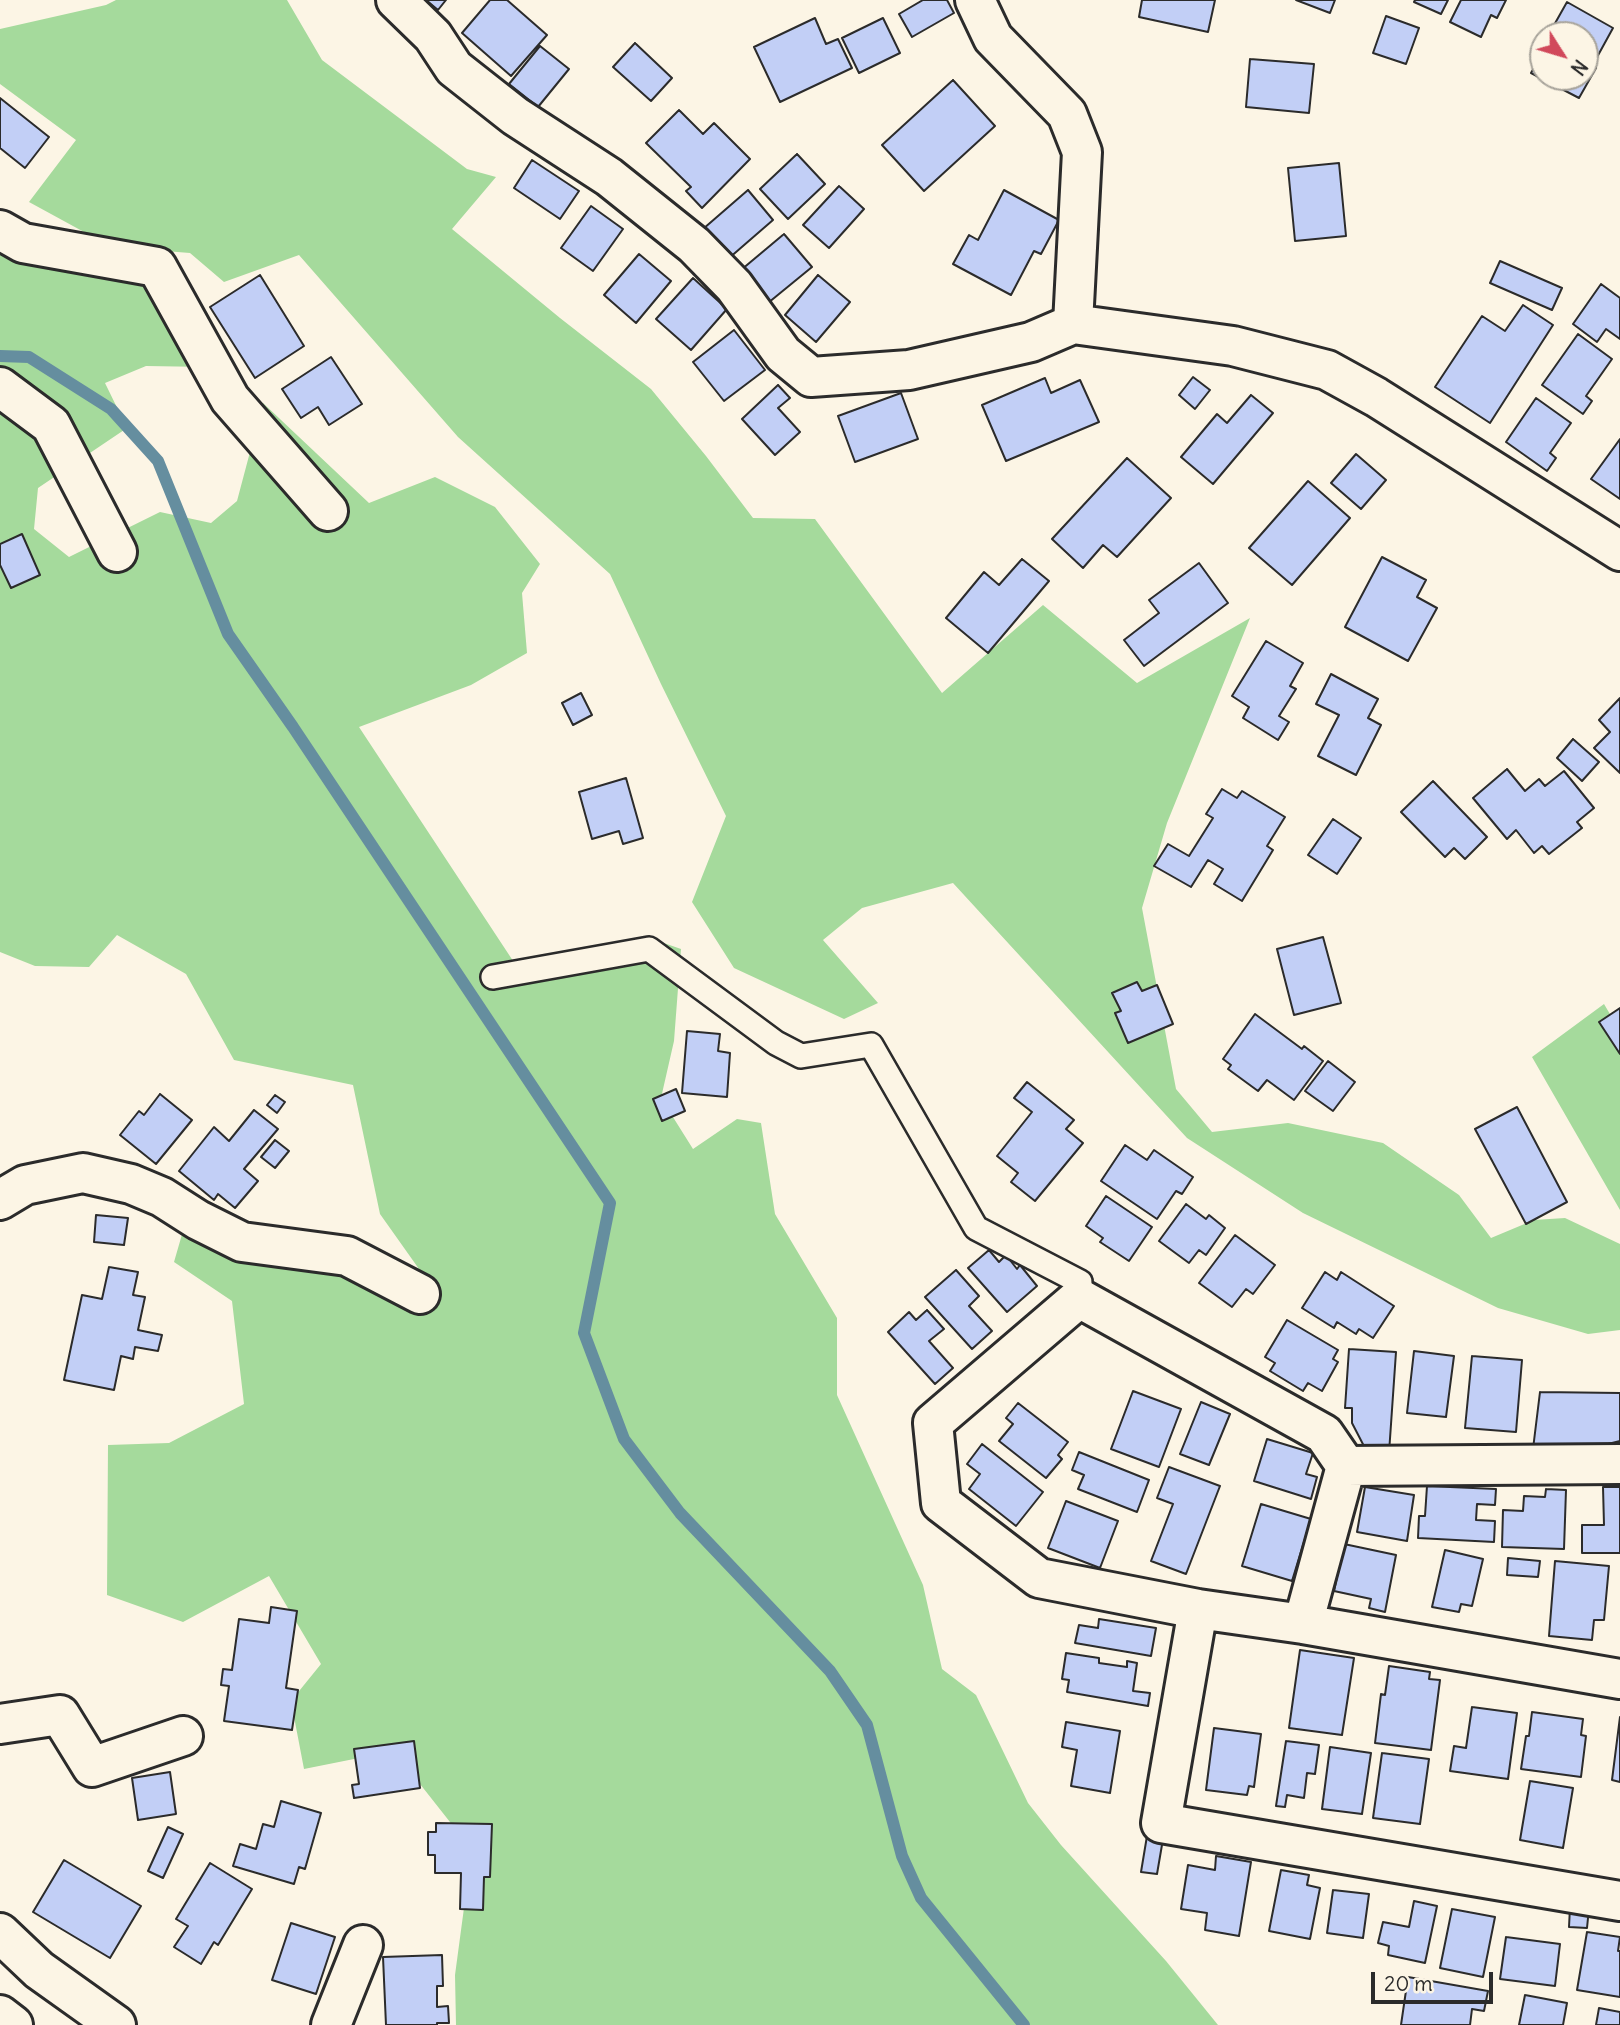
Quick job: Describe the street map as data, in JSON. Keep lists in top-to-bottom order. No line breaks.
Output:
{"scale_bar":"20 m","north":"bottom right"}
